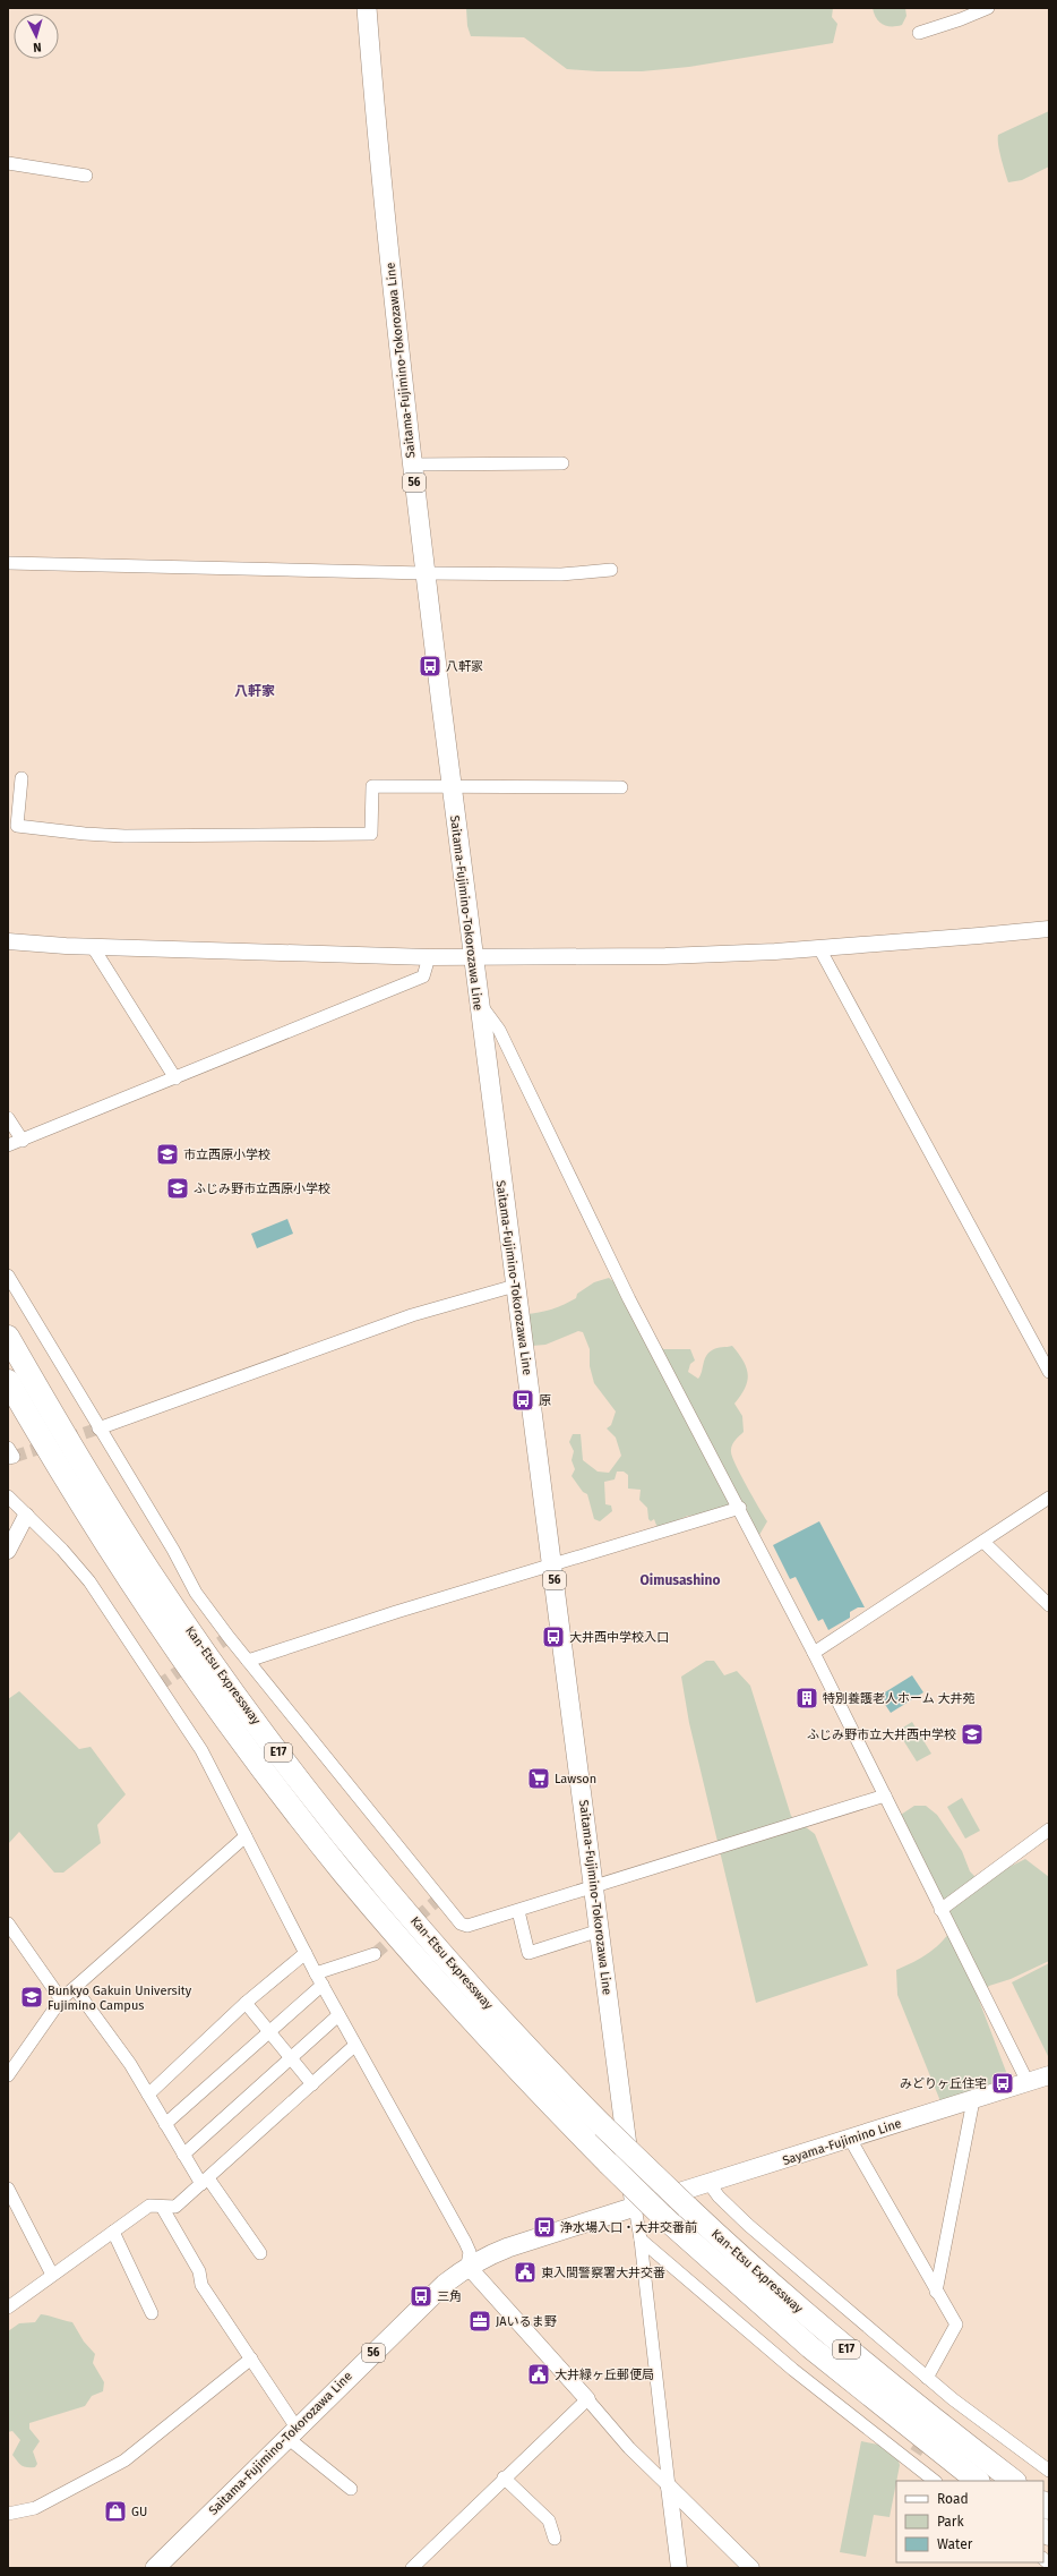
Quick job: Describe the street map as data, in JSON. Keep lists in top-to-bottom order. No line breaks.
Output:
{"streets":{"highway":["Kan-Etsu Expressway","E17"],"main road":["Saitama-Fujimino-Tokorozawa Line","56","Sayama-Fujimino Line"]},"crossings":[["Saitama-Fujimino-Tokorozawa Line","Sayama-Fujimino Line"]],"districts":["八軒家","Oimusashino"],"places":{"bus stop":["八軒家","原","大井西中学校入口","みどりヶ丘住宅","浄水場入口・大井交番前","三角"],"school or university":["市立西原小学校","ふじみ野市立西原小学校","ふじみ野市立大井西中学校","Bunkyo Gakuin University Fujimino Campus"],"building":["特別養護老人ホーム 大井苑"],"supermarket":["Lawson"],"public building":["東入間警察署大井交番","大井緑ヶ丘郵便局"],"office":["JAいるま野"],"shop":["GU"]},"legend":["Road","Park","Water"],"north":"bottom"}
